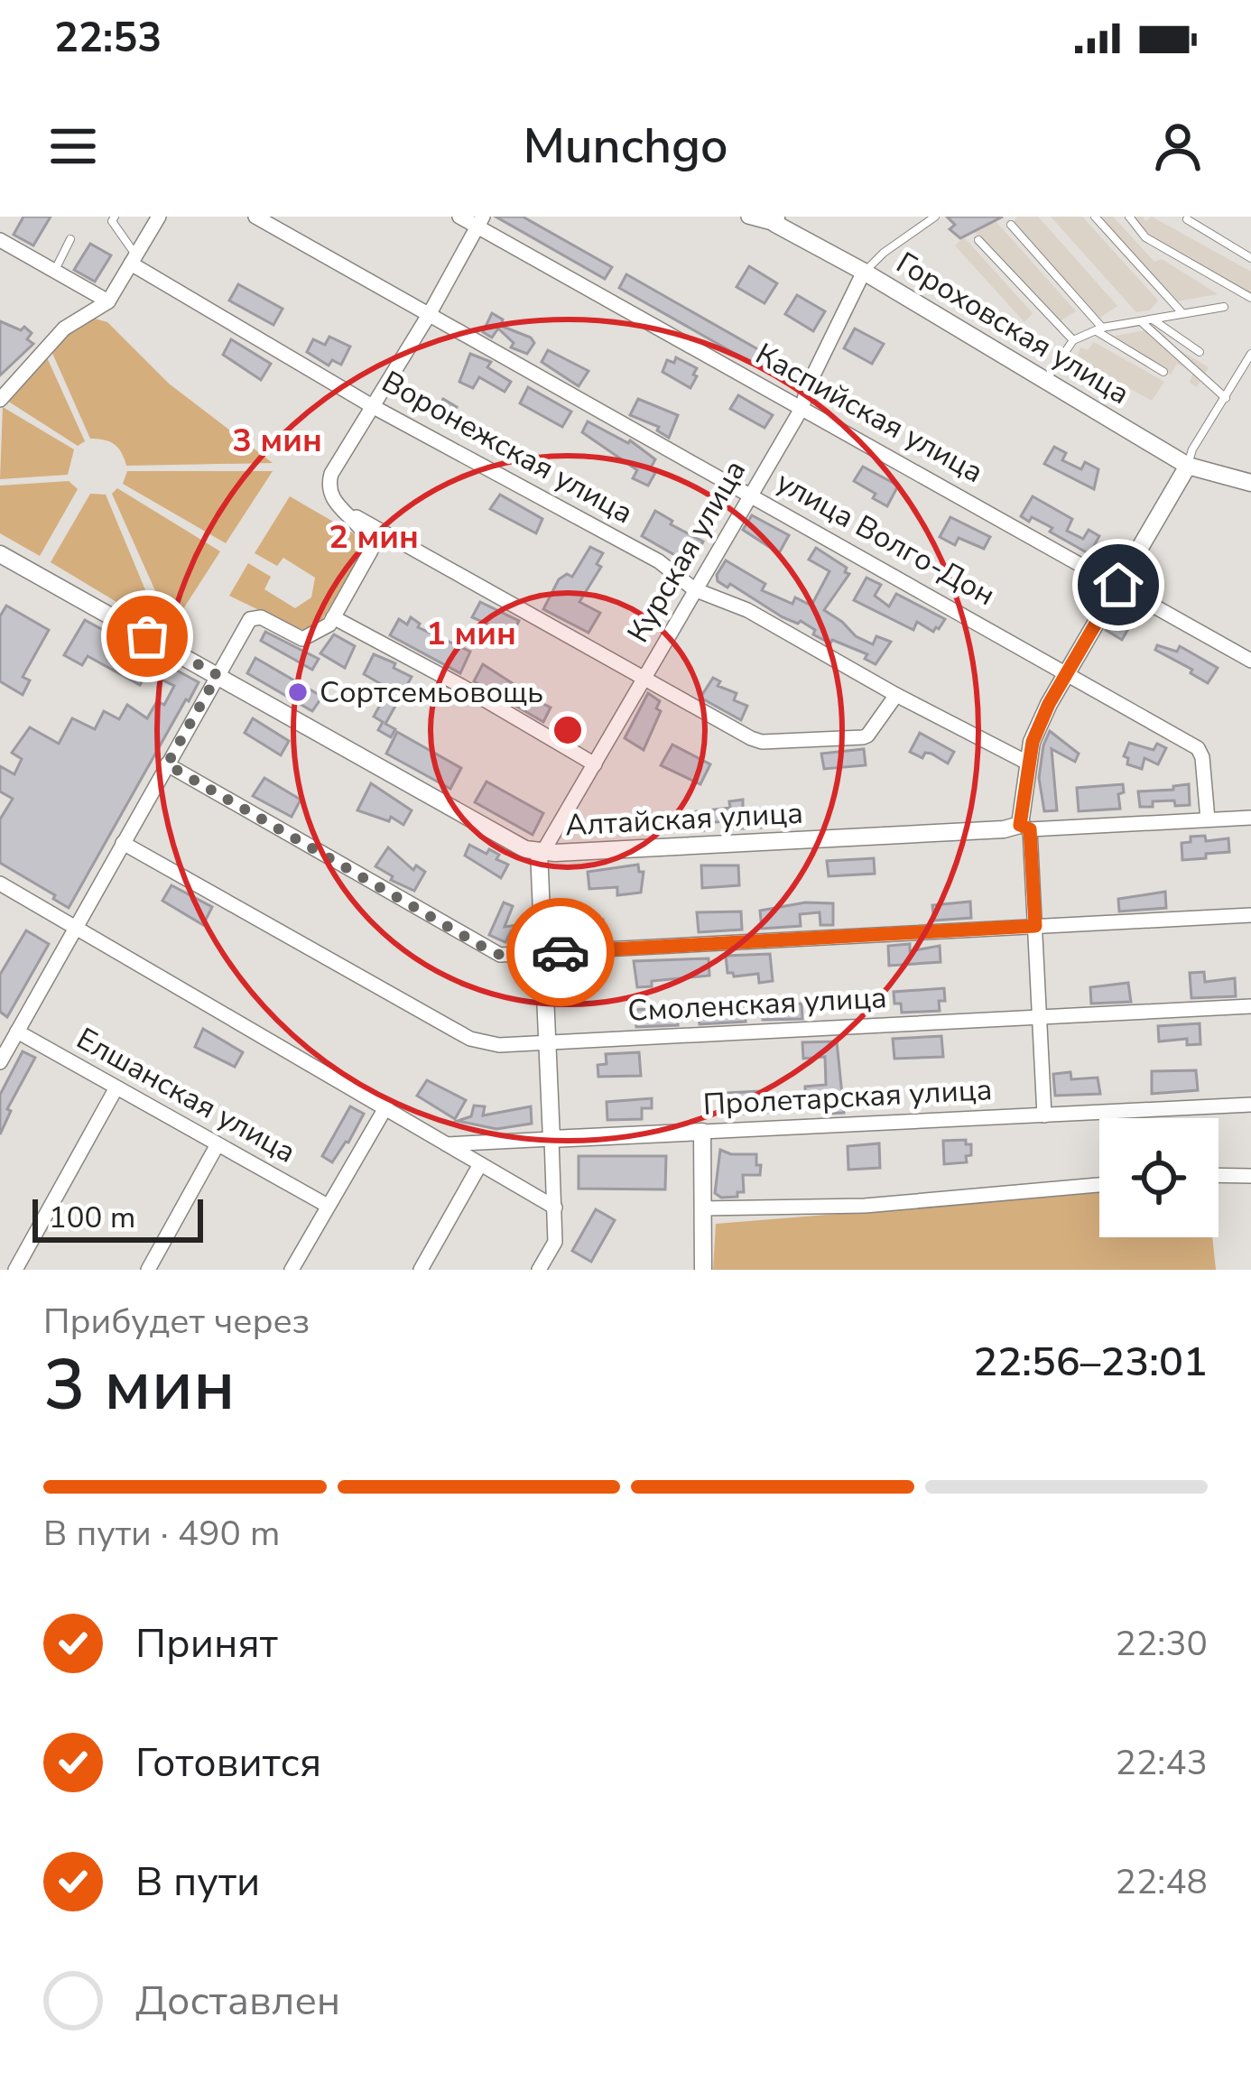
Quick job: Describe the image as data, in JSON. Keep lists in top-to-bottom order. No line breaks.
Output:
{"streets":{"street":["Гороховская улица","Каспийская улица","Воронежская улица","улица Волго-Дон","Курская улица","Алтайская улица","Смоленская улица","Елшанская улица","Пролетарская улица"]},"crossings":[["Гороховская улица","Курская улица"],["Каспийская улица","Курская улица"],["Воронежская улица","Курская улица"],["улица Волго-Дон","Курская улица"],["улица Волго-Дон","Алтайская улица"],["Курская улица","Алтайская улица"]],"places":["Сортсемьовощь"],"scale_bar":"100 m","page":{"status":"22:53","header":"Munchgo","scale":"100 m","heading":["3 мин","Прибудет через","22:56–23:01"],"bar":"В пути · 490 m","list":[["Принят","22:30"],["Готовится","22:43"],["В пути","22:48"],"Доставлен"]},"rings":["3 мин","2 мин","1 мин"]}
